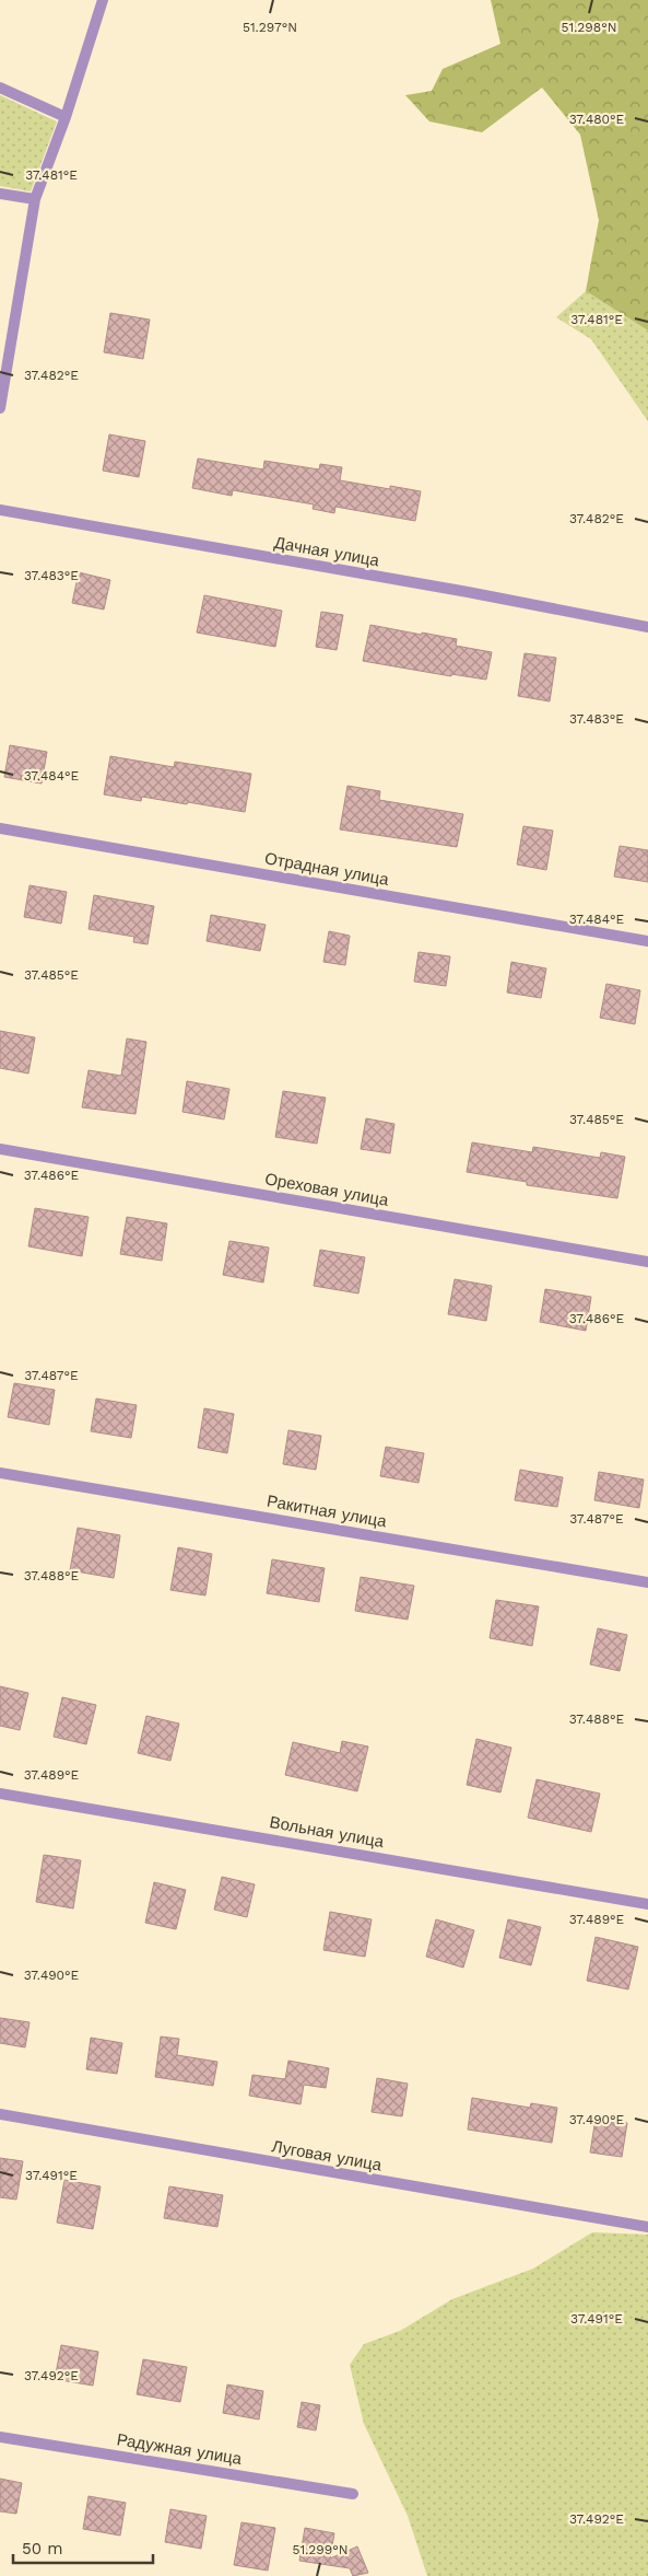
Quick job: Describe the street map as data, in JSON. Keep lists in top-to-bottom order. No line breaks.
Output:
{"streets":{"street":["Дачная улица","Отрадная улица","Ореховая улица","Ракитная улица","Вольная улица","Луговая улица","Радужная улица"]},"scale_bar":"50 m","coordinates":["51.297°N","51.298°N","37.480°E","37.481°E","37.482°E","37.483°E","37.484°E","37.485°E","37.486°E","37.487°E","37.488°E","37.489°E","37.490°E","37.491°E","37.492°E","51.299°N"]}
